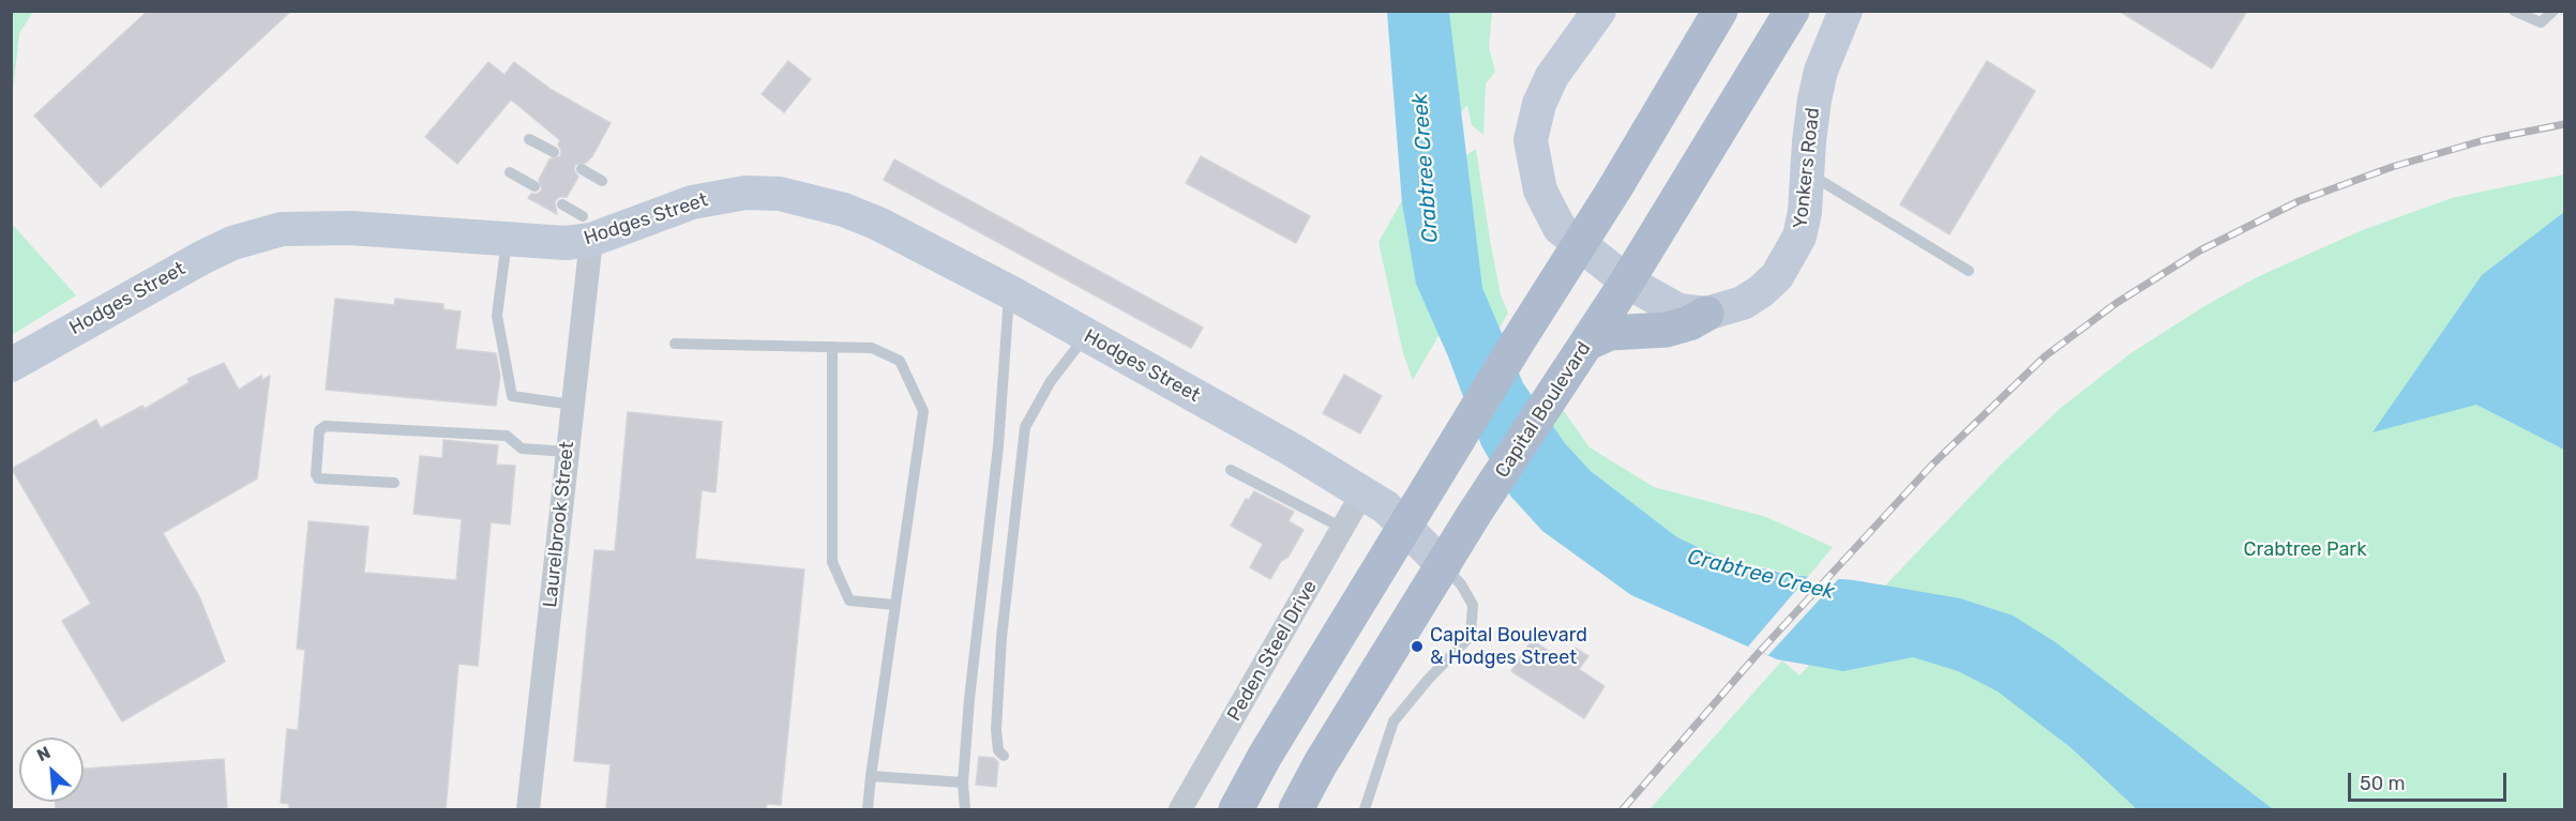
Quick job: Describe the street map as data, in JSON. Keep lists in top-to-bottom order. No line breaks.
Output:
{"streets":{"main road":["Capital Boulevard"],"street":["Yonkers Road","Hodges Street","Laurelbrook Street","Peden Steel Drive"]},"crossings":[["Yonkers Road","Capital Boulevard"],["Hodges Street","Capital Boulevard"],["Hodges Street","Laurelbrook Street"],["Hodges Street","Peden Steel Drive"]],"water":["Crabtree Creek"],"parks":["Crabtree Park"],"places":["Capital Boulevard & Hodges Street"],"scale_bar":"50 m","north":"top left"}
